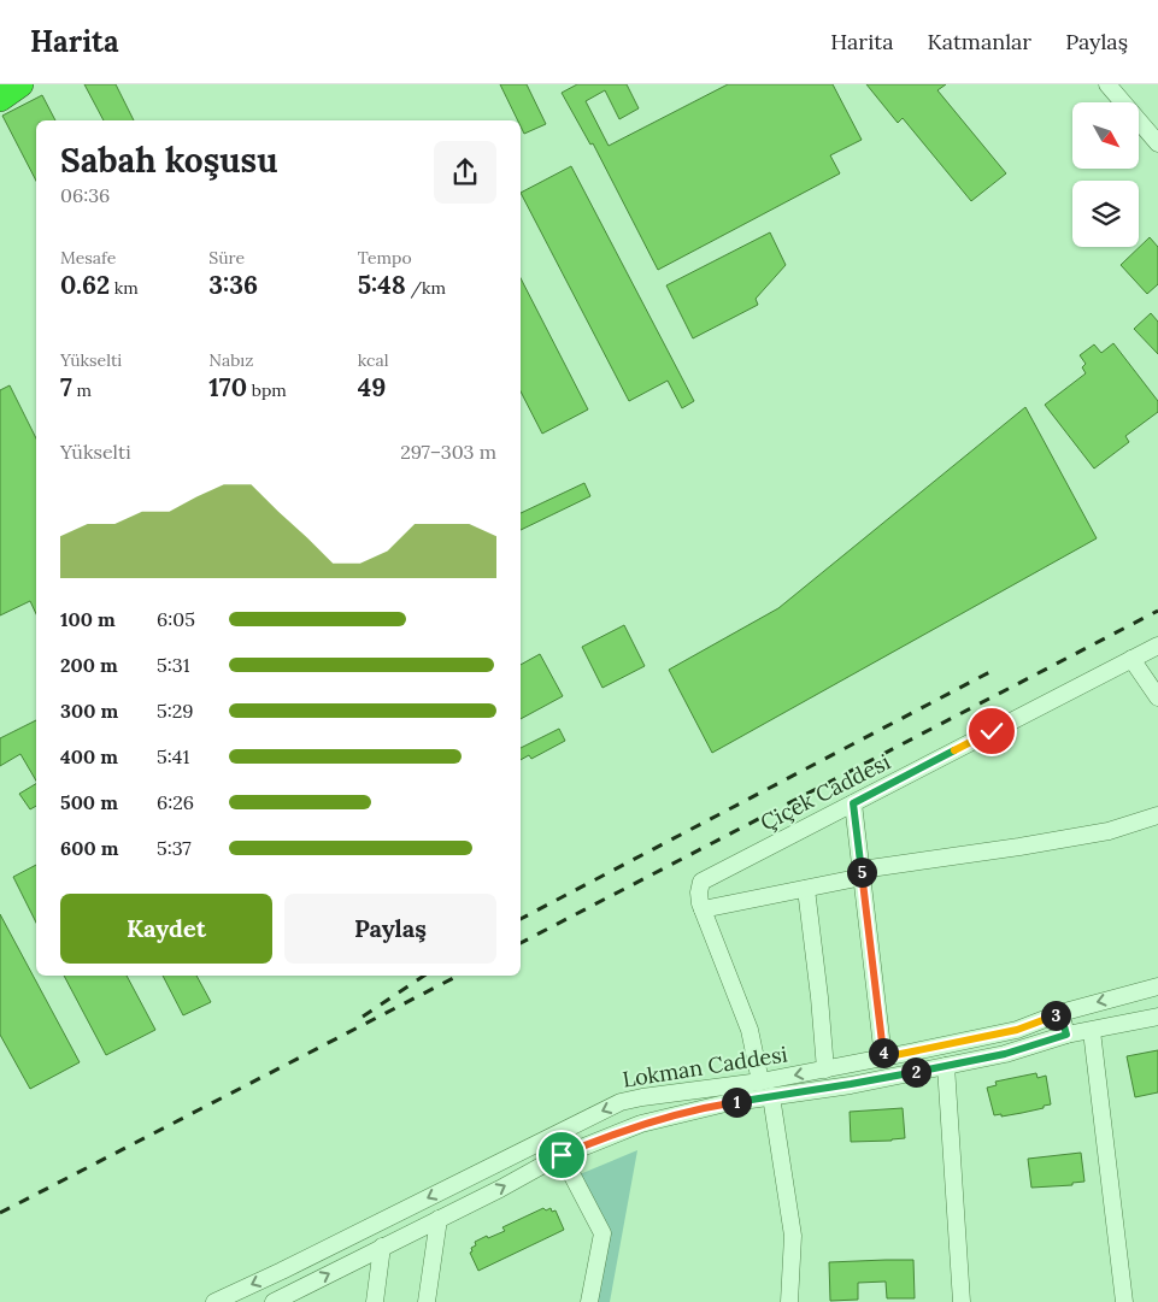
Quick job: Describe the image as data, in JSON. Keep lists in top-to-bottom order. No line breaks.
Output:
{"streets":{"street":["Çiçek Caddesi","Lokman Caddesi"]},"crossings":[["Çiçek Caddesi","Lokman Caddesi"]],"north":"bottom right","page":{"header":"Harita","nav":["Harita","Katmanlar","Paylaş"],"heading":["Sabah koşusu","06:36"],"stats":[["Mesafe","0.62 km"],["Süre","3:36"],["Tempo","5:48 /km"],["Yükselti","7 m"],["Nabız","170 bpm"],["kcal","49"]],"chart":["Yükselti","297–303 m"],"list":[{"name":"100 m","note":"6:05"},{"name":"200 m","note":"5:31"},{"name":"300 m","note":"5:29"},{"name":"400 m","note":"5:41"},{"name":"500 m","note":"6:26"},{"name":"600 m","note":"5:37"}],"pins":["5","3","4","2","1"],"buttons":["Kaydet","Paylaş"]}}
